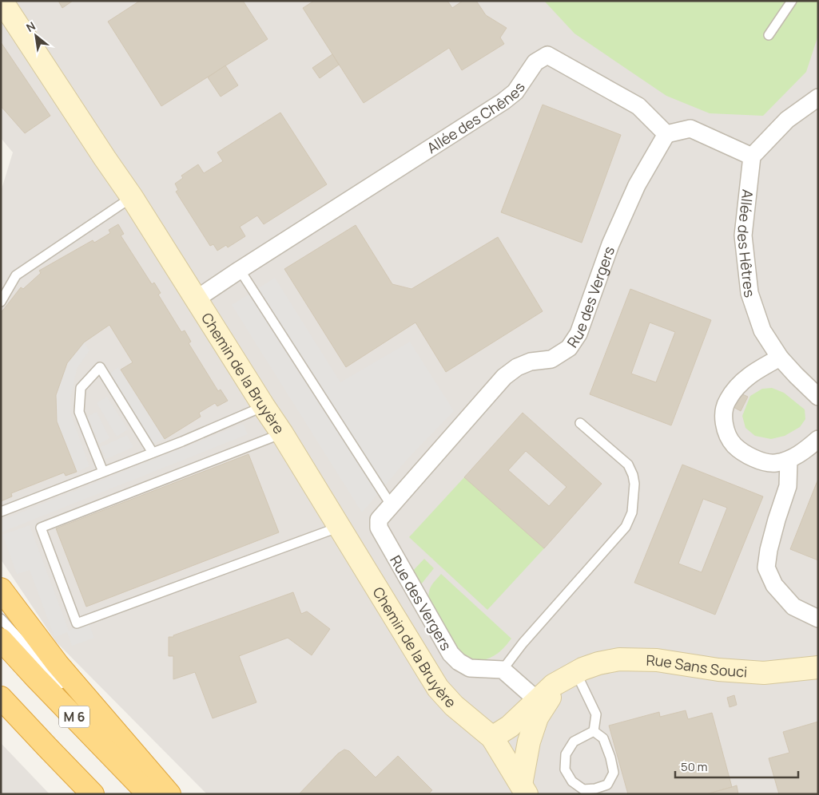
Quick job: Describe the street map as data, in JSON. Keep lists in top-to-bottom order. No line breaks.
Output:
{"streets":{"highway":["M 6"],"main road":["Chemin de la Bruyère","Rue Sans Souci"],"street":["Allée des Chênes","Allée des Hêtres","Rue des Vergers"]},"crossings":[["Allée des Chênes","Rue des Vergers"],["Allée des Chênes","Chemin de la Bruyère"],["Chemin de la Bruyère","Rue Sans Souci"]],"scale_bar":"50 m","north":"top left"}
